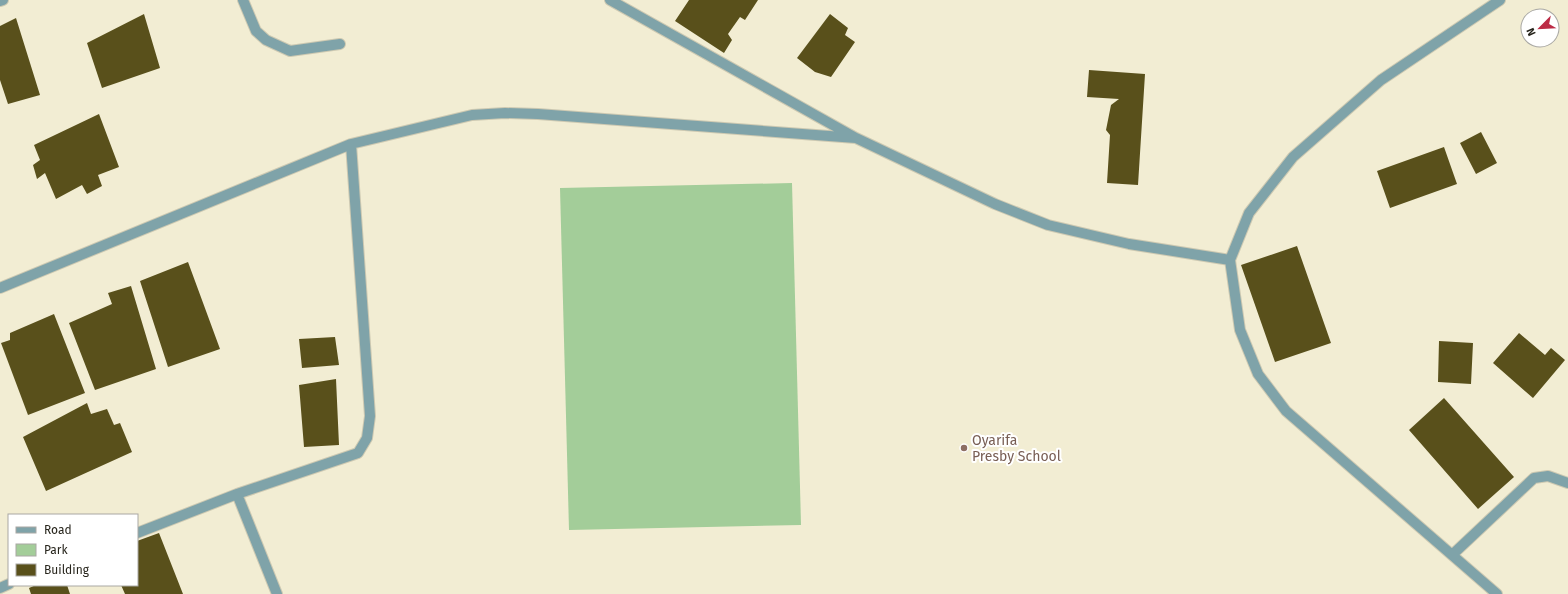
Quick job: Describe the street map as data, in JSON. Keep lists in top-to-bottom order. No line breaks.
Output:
{"places":["Oyarifa Presby School"],"legend":["Road","Park","Building"],"north":"bottom left"}
